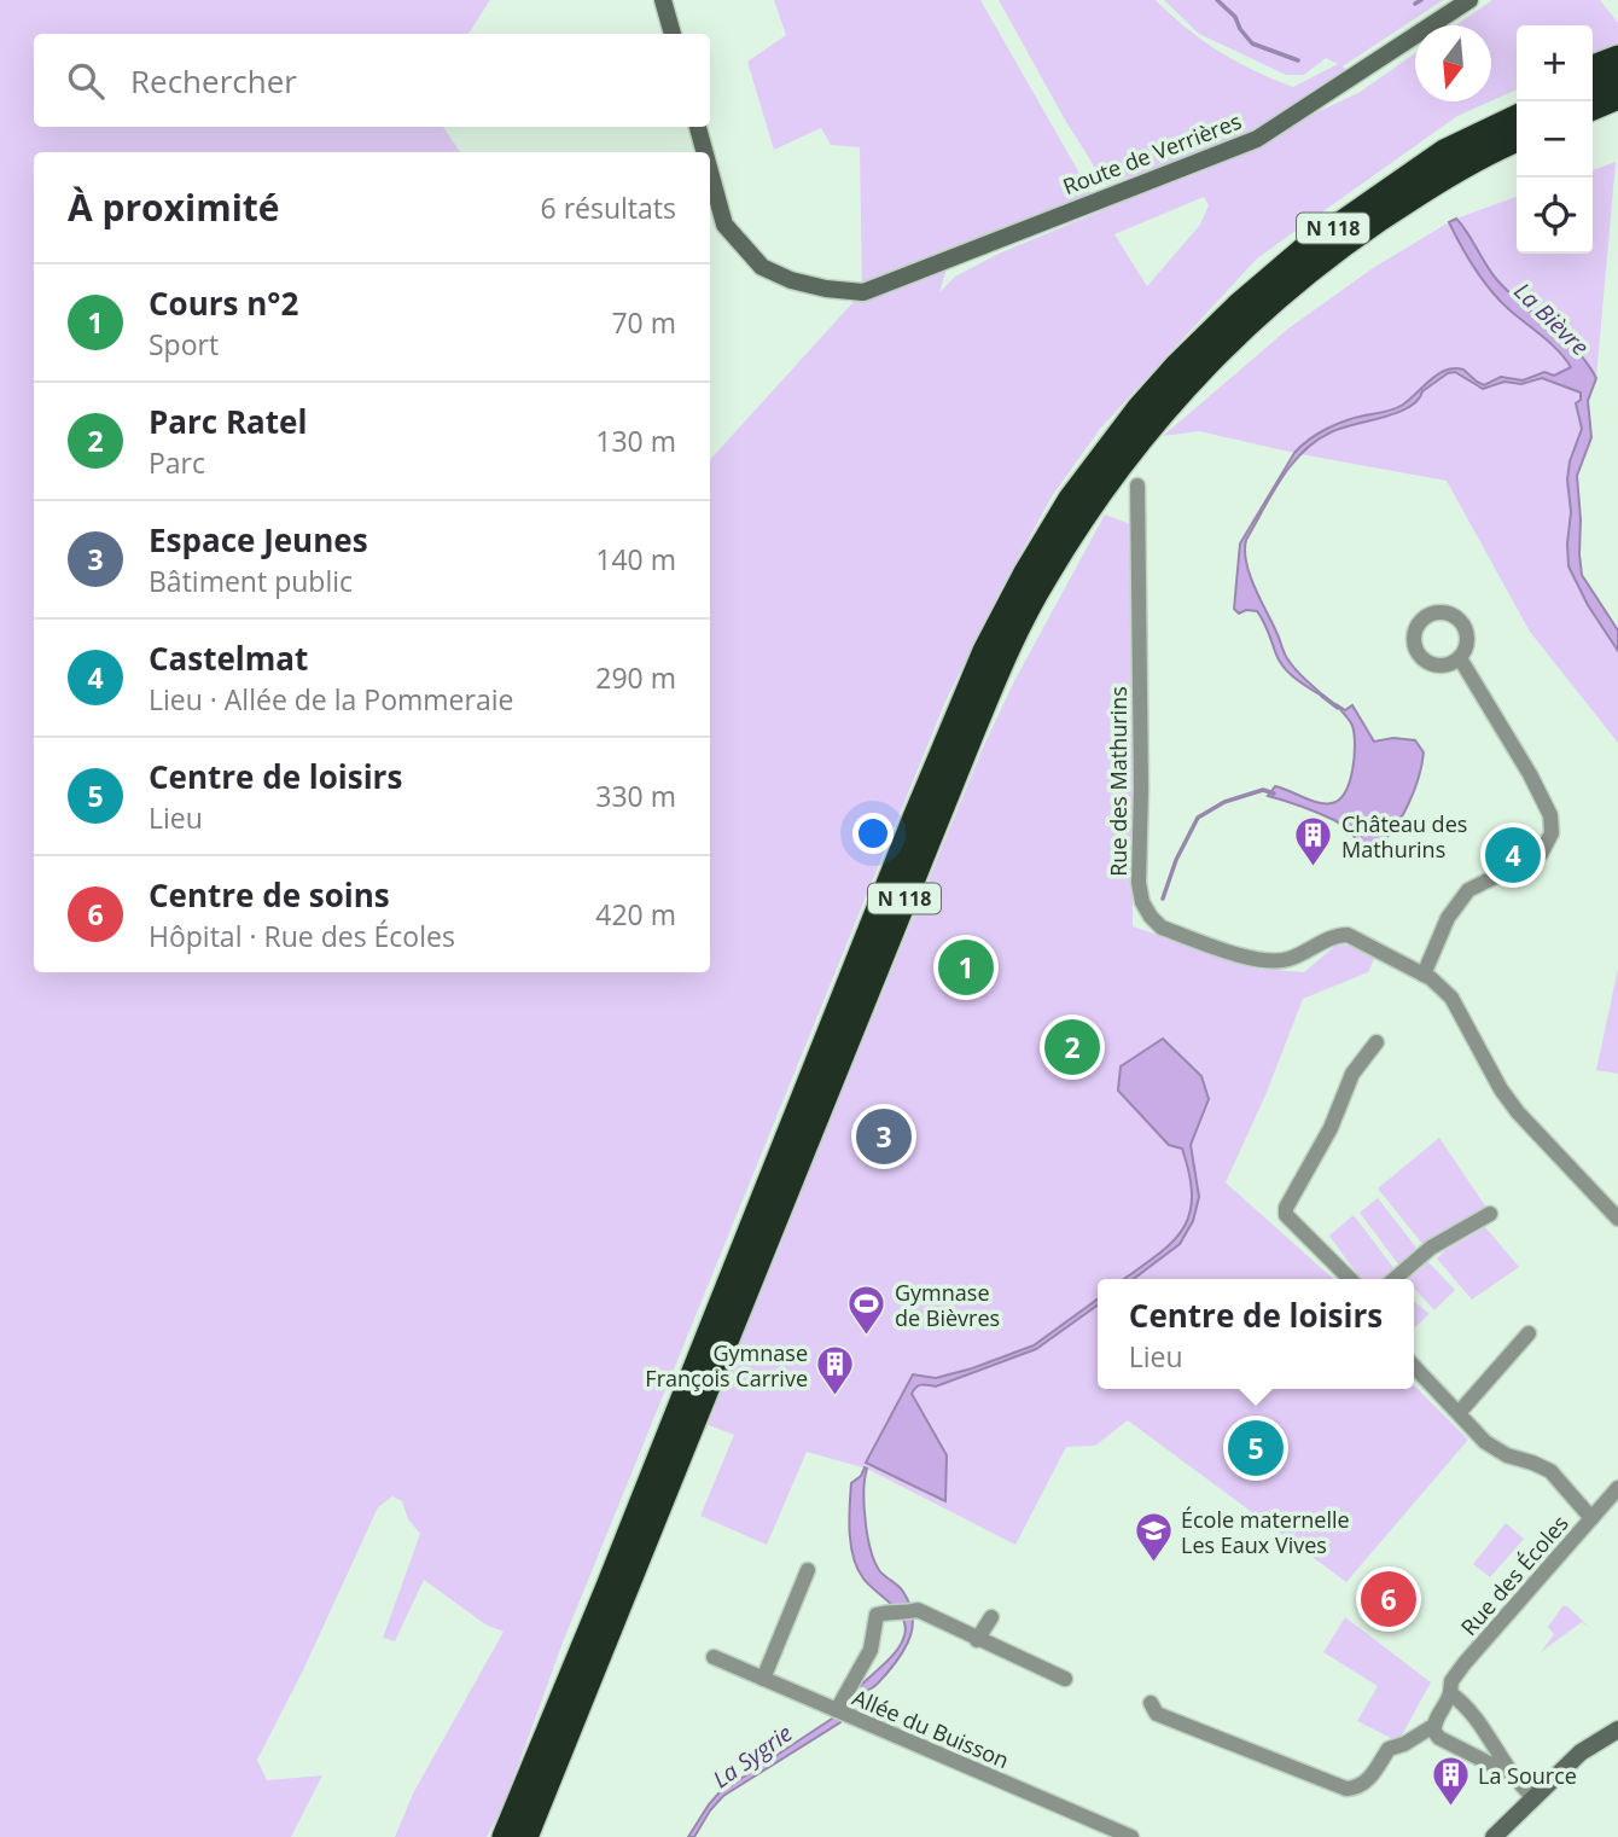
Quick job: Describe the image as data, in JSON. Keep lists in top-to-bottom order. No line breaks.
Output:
{"streets":{"highway":["N 118"],"street":["Route de Verrières","Rue des Mathurins","Rue des Écoles","Allée du Buisson"]},"water":["La Bièvre","La Sygrie"],"places":{"building":["Château des Mathurins","Gymnase François Carrive","La Source"],"sports":["Gymnase de Bièvres"],"school or university":["École maternelle Les Eaux Vives"]},"north":"bottom","page":{"map_buttons":["+","−"],"search":"Rechercher","heading":["À proximité","6 résultats"],"list":[{"mark":"1","name":"Cours n°2","note":"Sport","value":"70 m"},{"mark":"2","name":"Parc Ratel","note":"Parc","value":"130 m"},{"mark":"3","name":"Espace Jeunes","note":"Bâtiment public","value":"140 m"},{"mark":"4","name":"Castelmat","note":"Lieu · Allée de la Pommeraie","value":"290 m"},{"mark":"5","name":"Centre de loisirs","note":"Lieu","value":"330 m"},{"mark":"6","name":"Centre de soins","note":"Hôpital · Rue des Écoles","value":"420 m"}],"pins":["4","1","2","3","5","6"],"popup":["Centre de loisirs","Lieu"]}}
